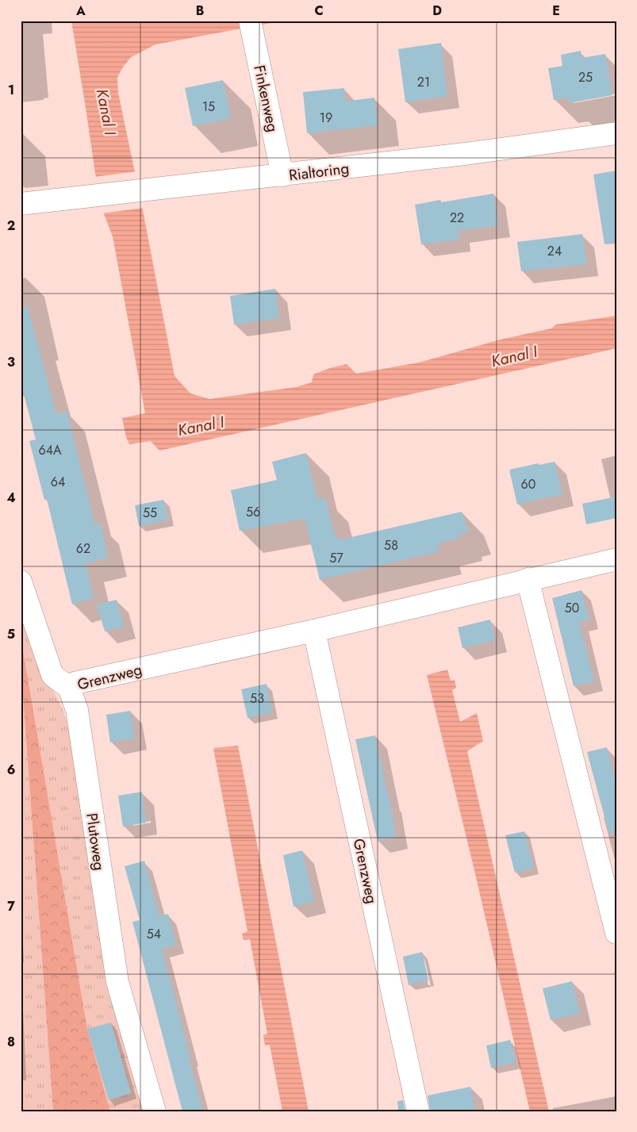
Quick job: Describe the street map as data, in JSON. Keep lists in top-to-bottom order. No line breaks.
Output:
{"streets":{"street":["Finkenweg","Rialtoring","Grenzweg","Plutoweg"]},"crossings":[["Finkenweg","Rialtoring"],["Grenzweg","Plutoweg"]],"water":["Kanal I"],"house_numbers":["25","21","15","19","22","24","64A","64","60","56","55","58","62","57","50","53","54"],"grid":{"columns":["A","B","C","D","E"],"rows":["1","2","3","4","5","6","7","8"]}}
